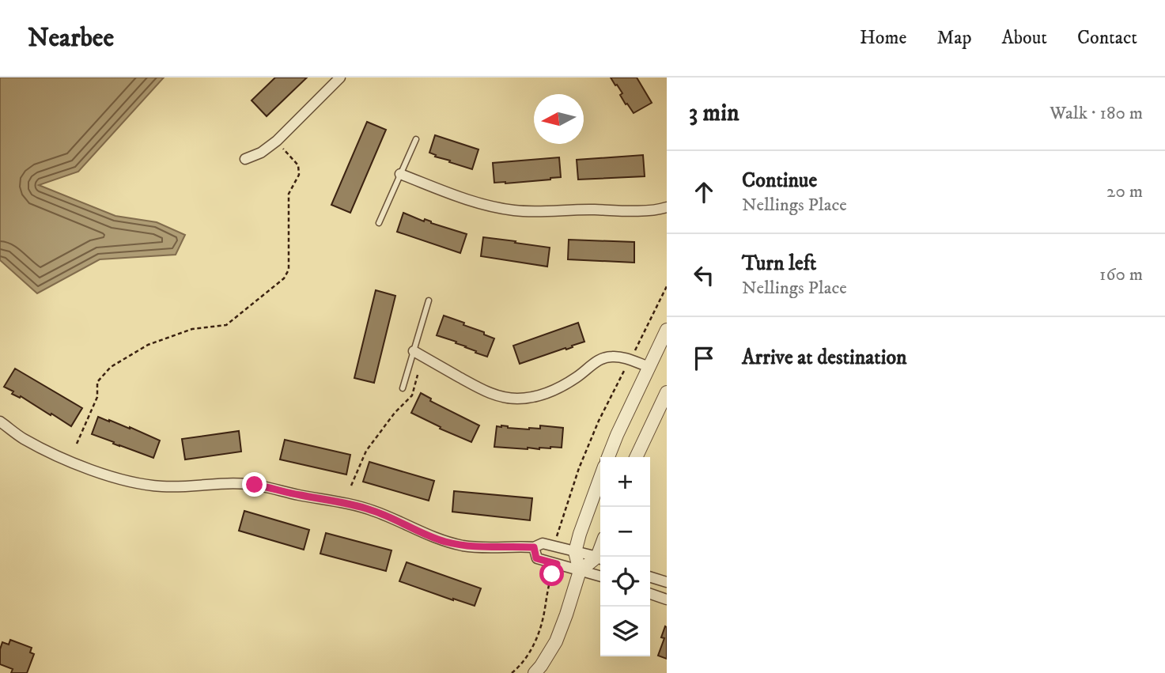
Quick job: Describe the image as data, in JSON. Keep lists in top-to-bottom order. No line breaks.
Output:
{"north":"left","page":{"header":"Nearbee","nav":["Home","Map","About","Contact"],"heading":["3 min","Walk · 180 m"],"list":[["Continue","Nellings Place","20 m"],["Turn left","Nellings Place","160 m"],"Arrive at destination"],"map_buttons":["+","−"]}}
